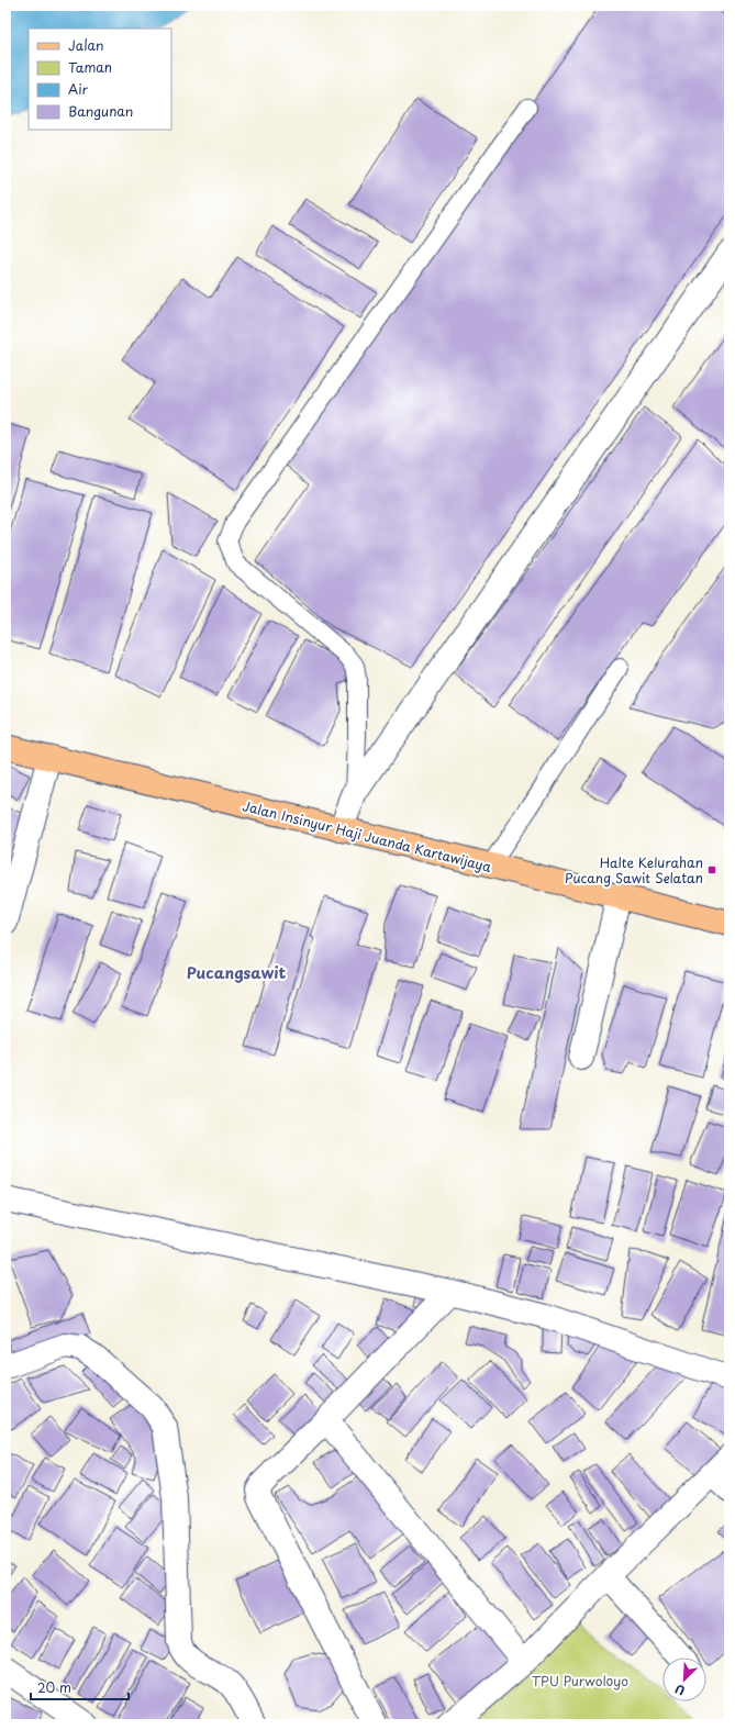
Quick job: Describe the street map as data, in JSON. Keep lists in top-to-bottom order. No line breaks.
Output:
{"streets":{"main road":["Jalan Insinyur Haji Juanda Kartawijaya"]},"districts":["Pucangsawit"],"parks":["TPU Purwoloyo"],"places":{"transit":["Halte Kelurahan Pucang Sawit Selatan"]},"legend":["Jalan","Taman","Air","Bangunan"],"scale_bar":"20 m","north":"bottom left"}
